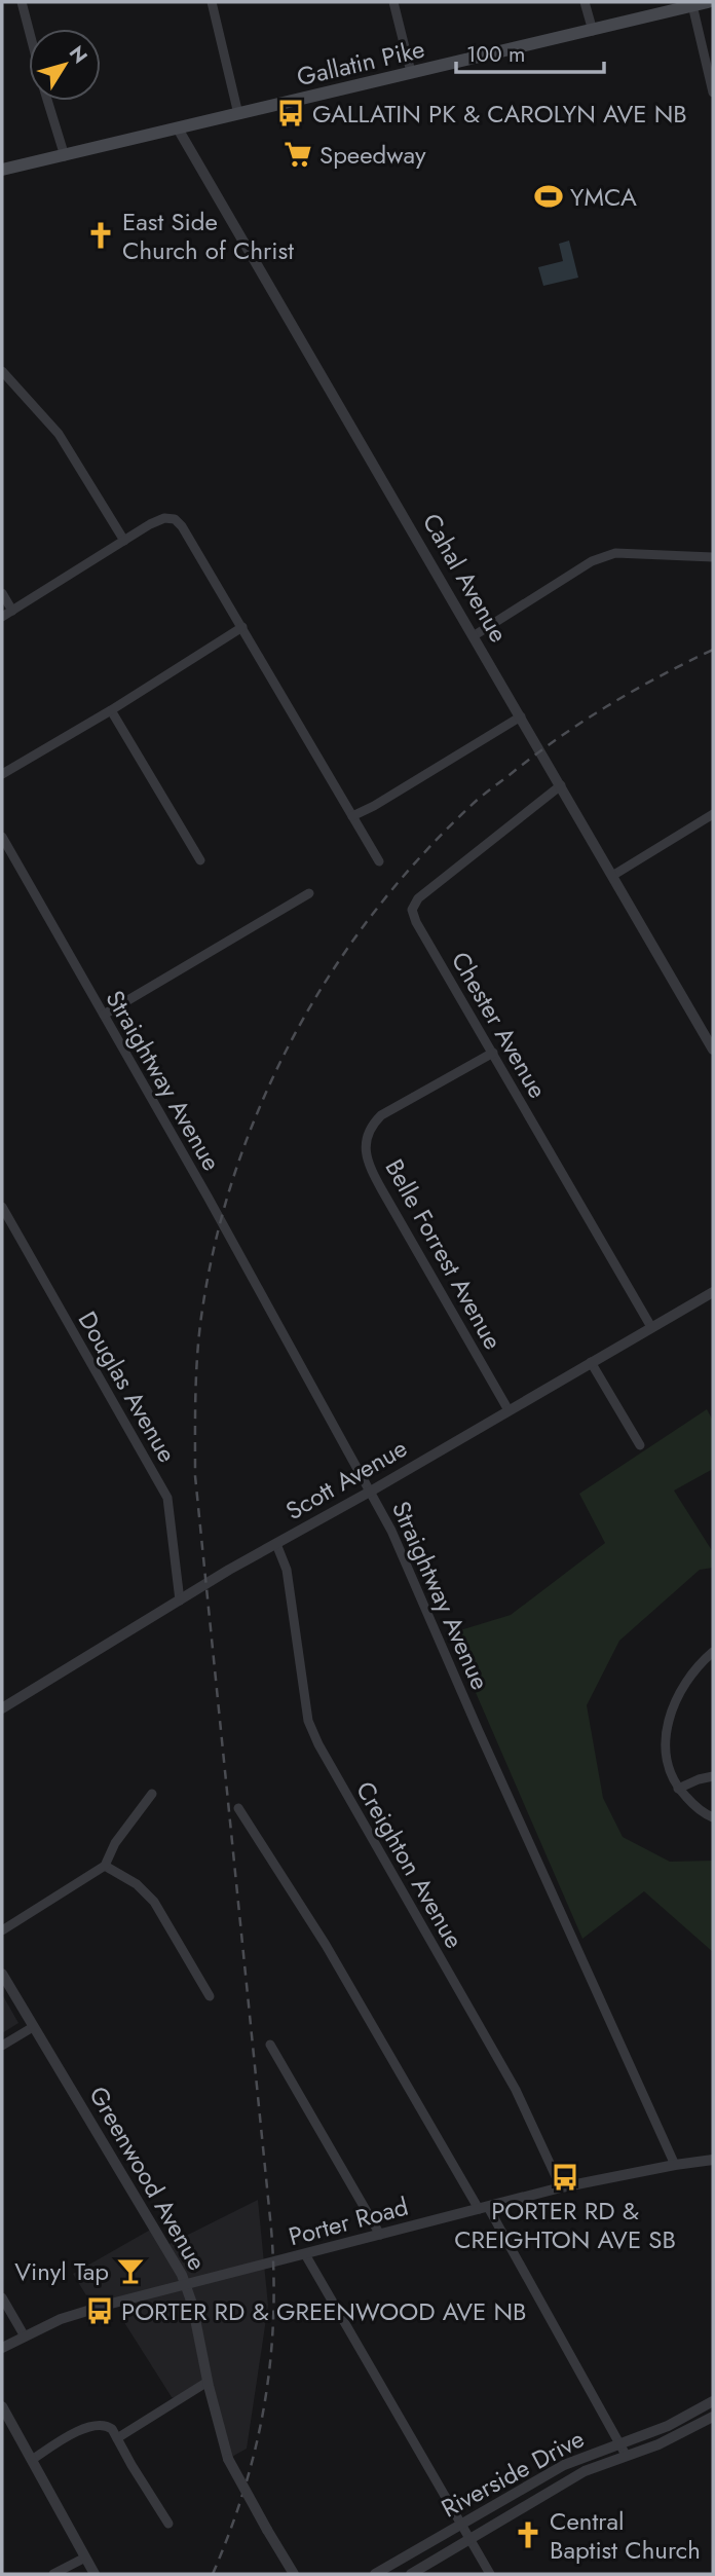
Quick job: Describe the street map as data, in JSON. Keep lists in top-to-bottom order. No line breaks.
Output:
{"streets":{"main road":["Gallatin Pike"],"street":["Cahal Avenue","Chester Avenue","Straightway Avenue","Belle Forrest Avenue","Douglas Avenue","Scott Avenue","Creighton Avenue","Greenwood Avenue","Porter Road","Riverside Drive"]},"crossings":[["Gallatin Pike","Cahal Avenue"],["Cahal Avenue","Chester Avenue"],["Chester Avenue","Belle Forrest Avenue"],["Chester Avenue","Scott Avenue"],["Straightway Avenue","Scott Avenue"],["Straightway Avenue","Porter Road"],["Belle Forrest Avenue","Scott Avenue"],["Douglas Avenue","Scott Avenue"],["Scott Avenue","Creighton Avenue"],["Creighton Avenue","Porter Road"],["Greenwood Avenue","Porter Road"]],"places":{"bus stop":["GALLATIN PK & CAROLYN AVE NB","PORTER RD & CREIGHTON AVE SB","PORTER RD & GREENWOOD AVE NB"],"supermarket":["Speedway"],"sports":["YMCA"],"church":["East Side Church of Christ","Central Baptist Church"],"bar":["Vinyl Tap"]},"scale_bar":"100 m","north":"top right"}
